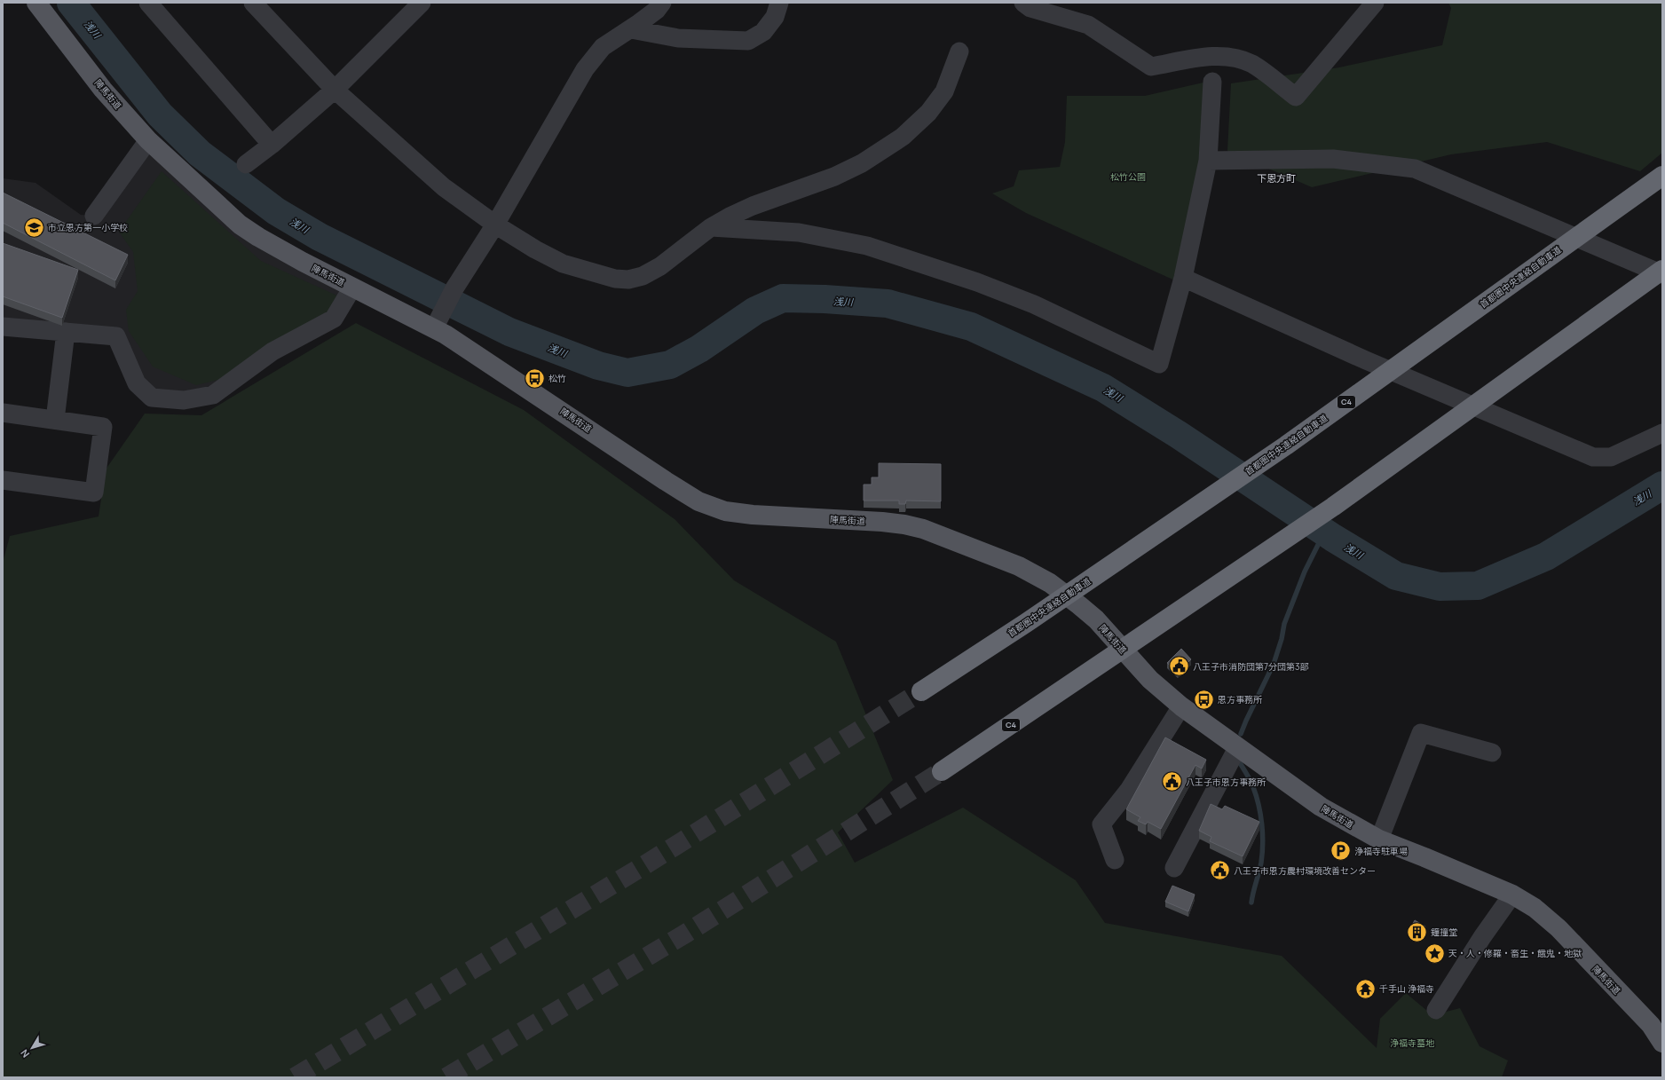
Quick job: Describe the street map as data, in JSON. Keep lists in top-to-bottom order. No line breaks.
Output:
{"streets":{"highway":["首都圏中央連絡自動車道","C4"],"main road":["陣馬街道"]},"districts":["下恩方町"],"water":["浅川"],"parks":["松竹公園","浄福寺墓地"],"places":{"school or university":["市立恩方第一小学校"],"bus stop":["松竹","恩方事務所"],"public building":["八王子市消防団第7分団第3部","八王子市恩方事務所","八王子市恩方農村環境改善センター"],"parking":["浄福寺駐車場"],"building":["鐘撞堂"],"place":["天・人・修羅・畜生・餓鬼・地獄"],"temple":["千手山 浄福寺"]},"north":"bottom left"}
